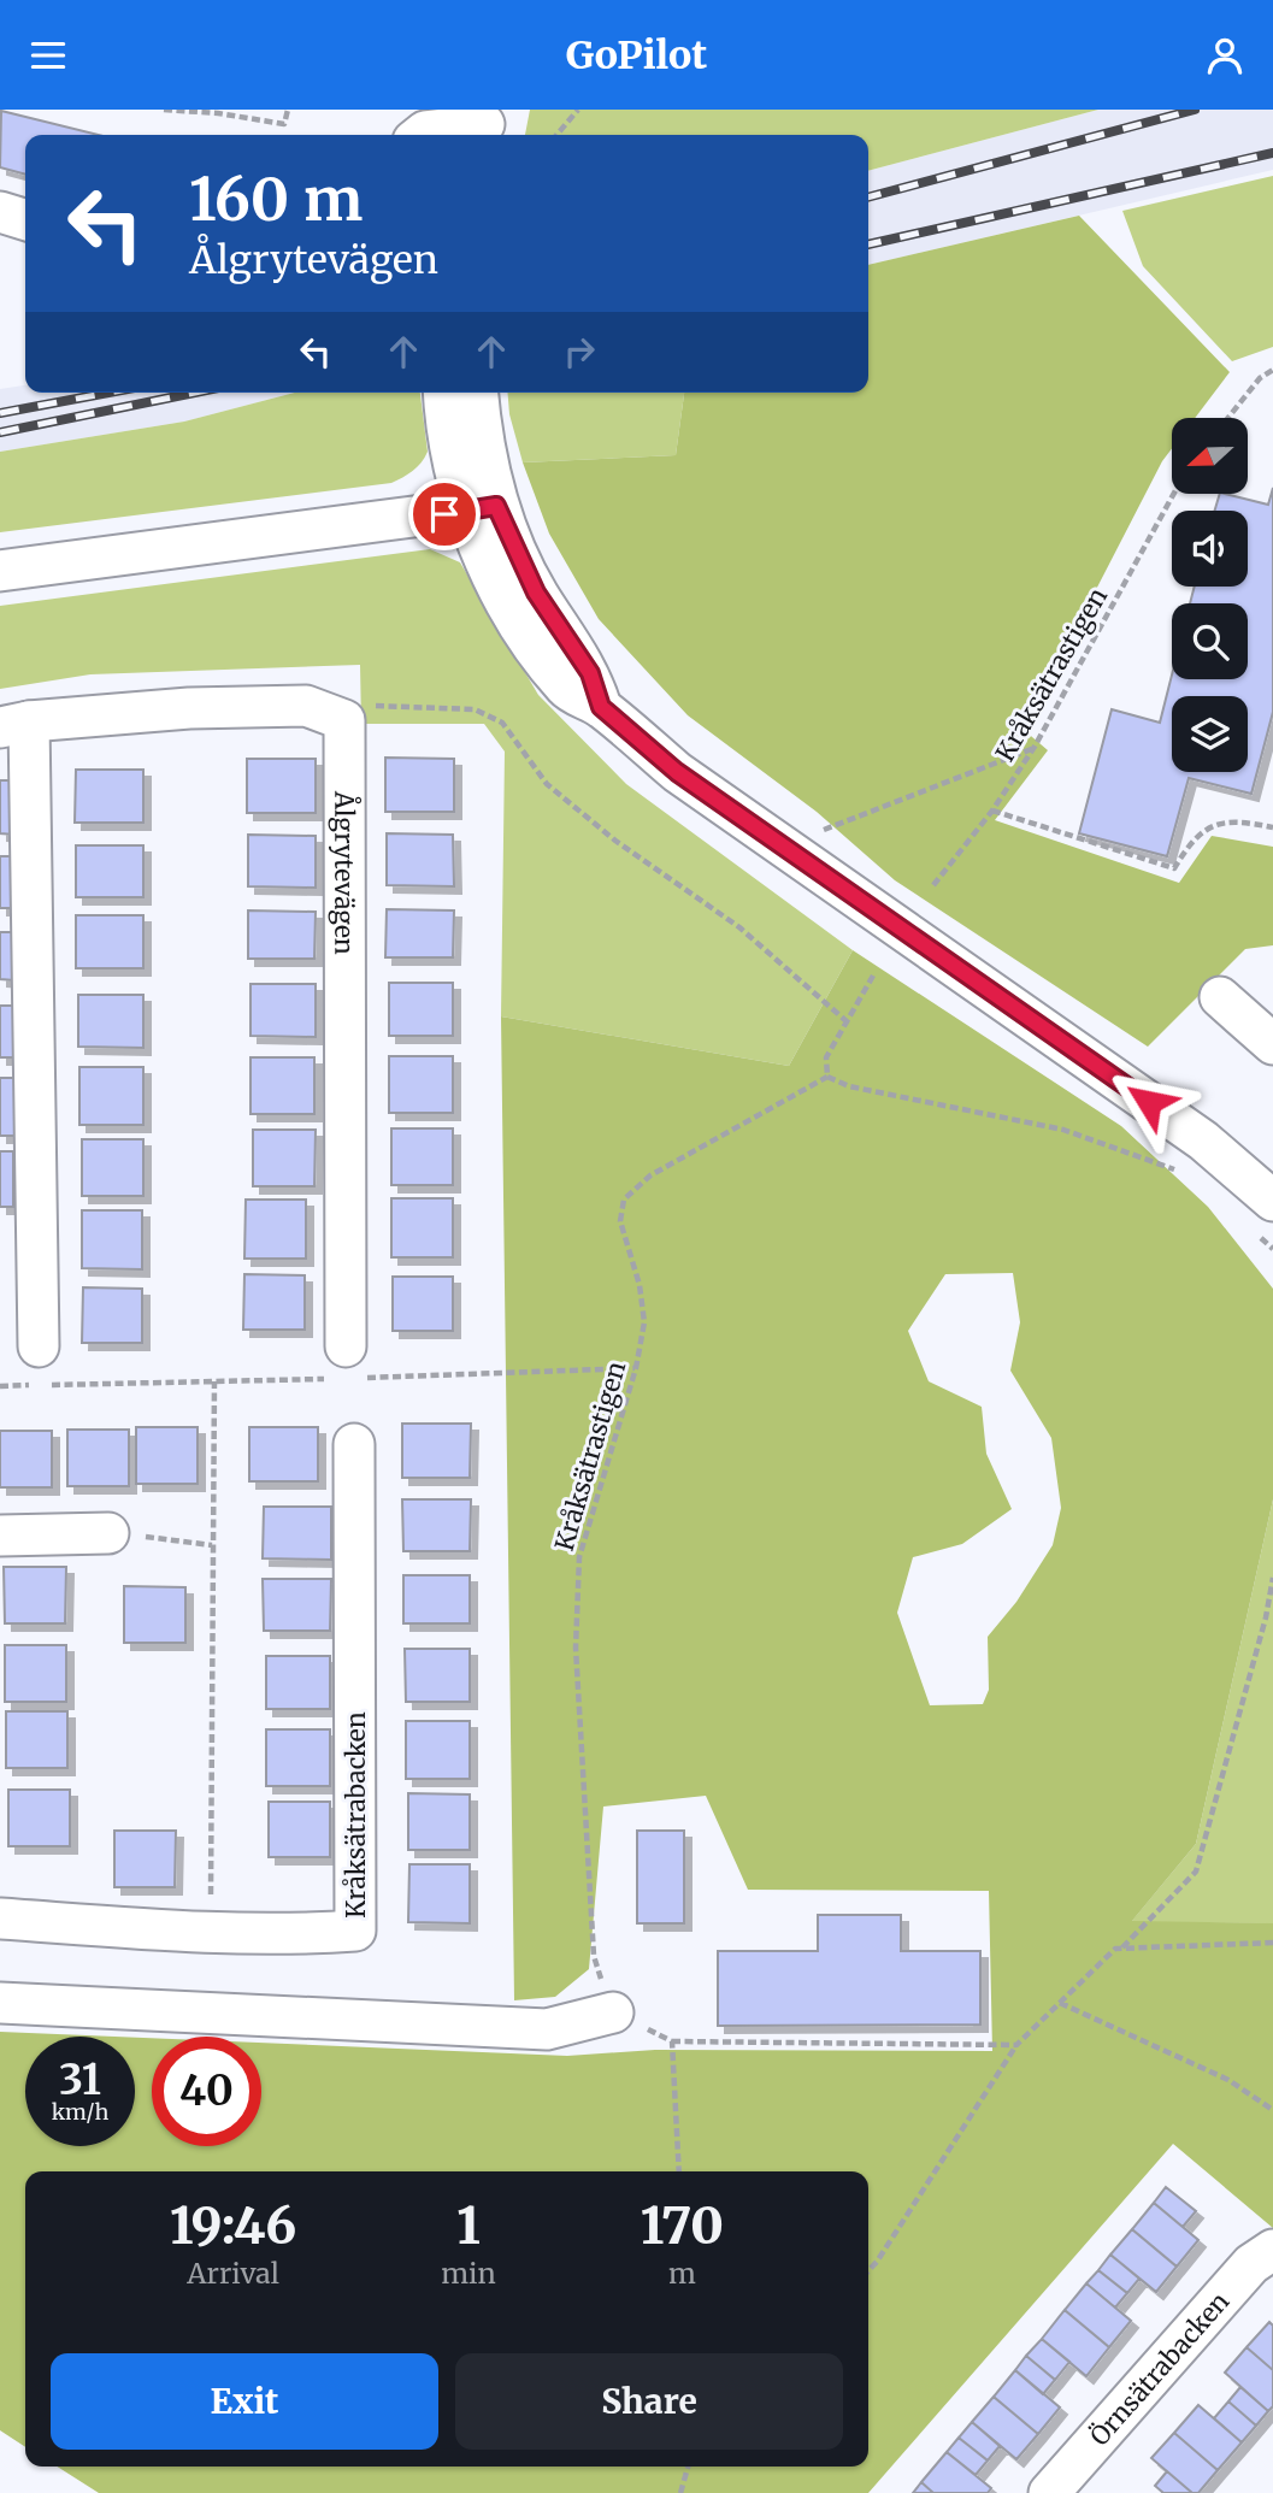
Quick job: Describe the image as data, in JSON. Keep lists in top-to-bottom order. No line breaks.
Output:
{"streets":{"street":["Ålgrytevägen","Kråksätrabacken","Örnsätrabacken"],"path":["Kråksätrastigen"]},"north":"left","page":{"header":"GoPilot","turn":["160 m","Ålgrytevägen"],"speed":"31 km/h","limit":"40","eta":["19:46","Arrival","1","min","170","m"],"buttons":["Exit","Share"]}}
